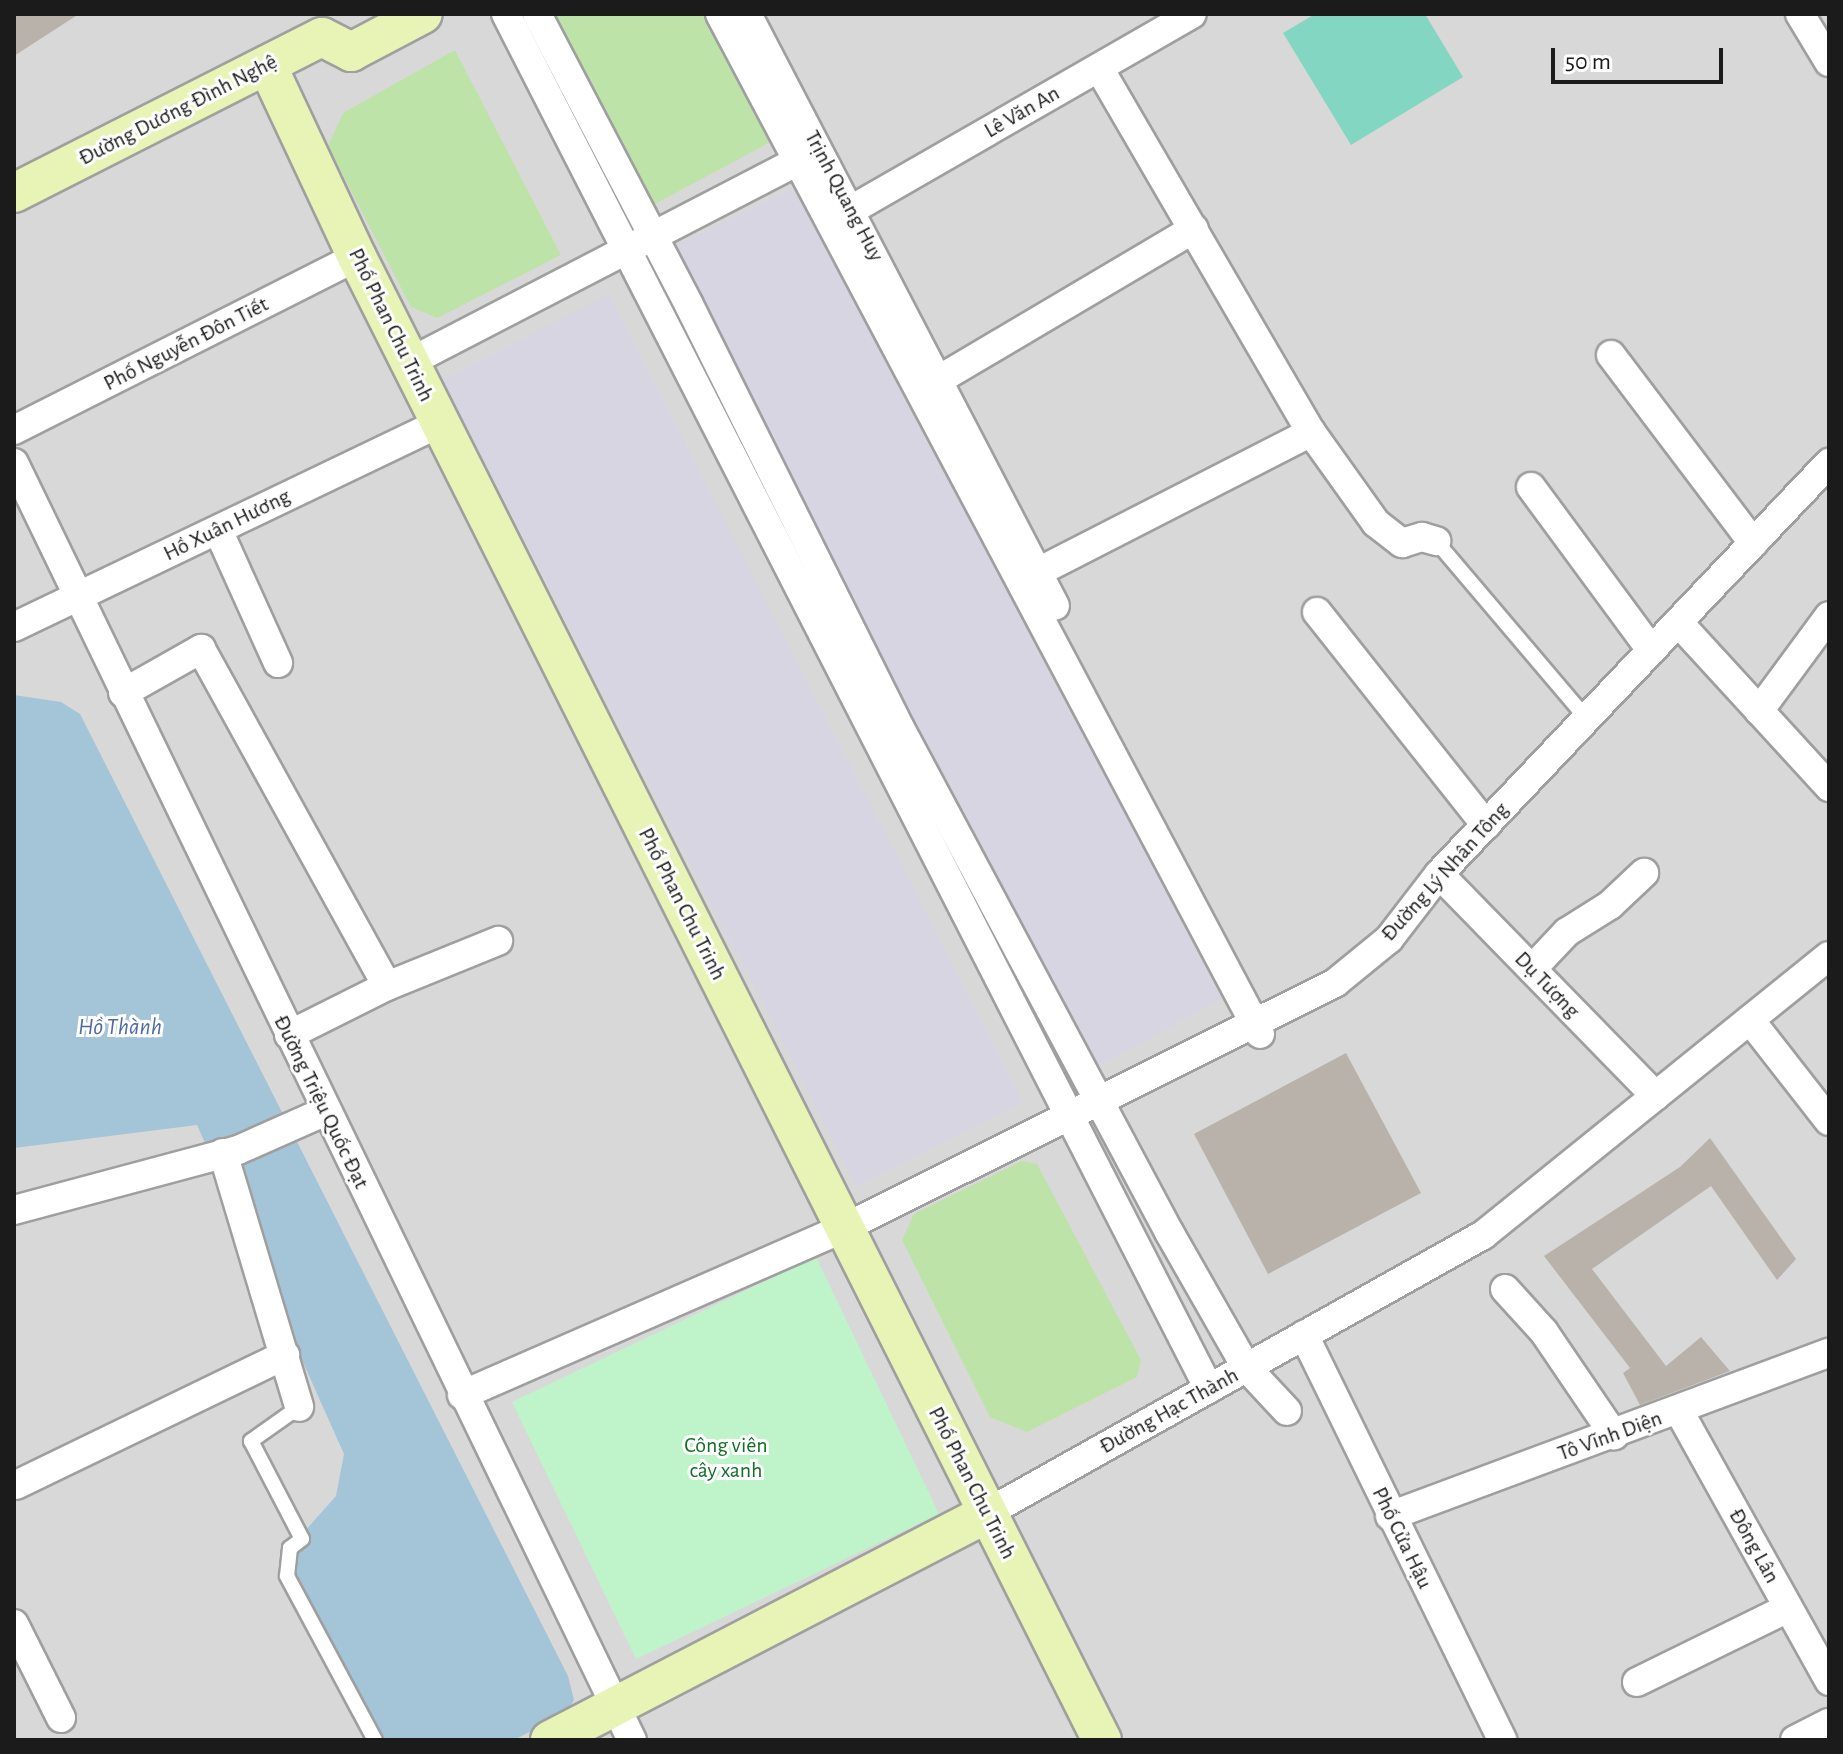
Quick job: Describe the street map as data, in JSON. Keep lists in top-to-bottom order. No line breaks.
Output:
{"streets":{"street":["Đường Dương Đình Nghệ","Lê Văn An","Trịnh Quang Huy","Phố Phan Chu Trinh","Phố Nguyễn Đôn Tiết","Hồ Xuân Hương","Đường Lý Nhân Tông","Dụ Tượng","Đường Triệu Quốc Đạt","Đường Hạc Thành","Tô Vĩnh Diện","Phố Cửa Hậu","Đông Lân"]},"crossings":[["Đường Dương Đình Nghệ","Phố Phan Chu Trinh"],["Lê Văn An","Trịnh Quang Huy"],["Trịnh Quang Huy","Đường Lý Nhân Tông"],["Phố Phan Chu Trinh","Phố Nguyễn Đôn Tiết"],["Phố Phan Chu Trinh","Hồ Xuân Hương"],["Phố Phan Chu Trinh","Đường Lý Nhân Tông"],["Phố Phan Chu Trinh","Đường Hạc Thành"],["Hồ Xuân Hương","Đường Triệu Quốc Đạt"],["Đường Lý Nhân Tông","Dụ Tượng"],["Đường Lý Nhân Tông","Đường Triệu Quốc Đạt"],["Dụ Tượng","Đường Hạc Thành"],["Đường Triệu Quốc Đạt","Đường Hạc Thành"],["Đường Hạc Thành","Phố Cửa Hậu"],["Tô Vĩnh Diện","Phố Cửa Hậu"],["Tô Vĩnh Diện","Đông Lân"]],"water":["Hồ Thành"],"parks":["Công viên cây xanh"],"scale_bar":"50 m"}
